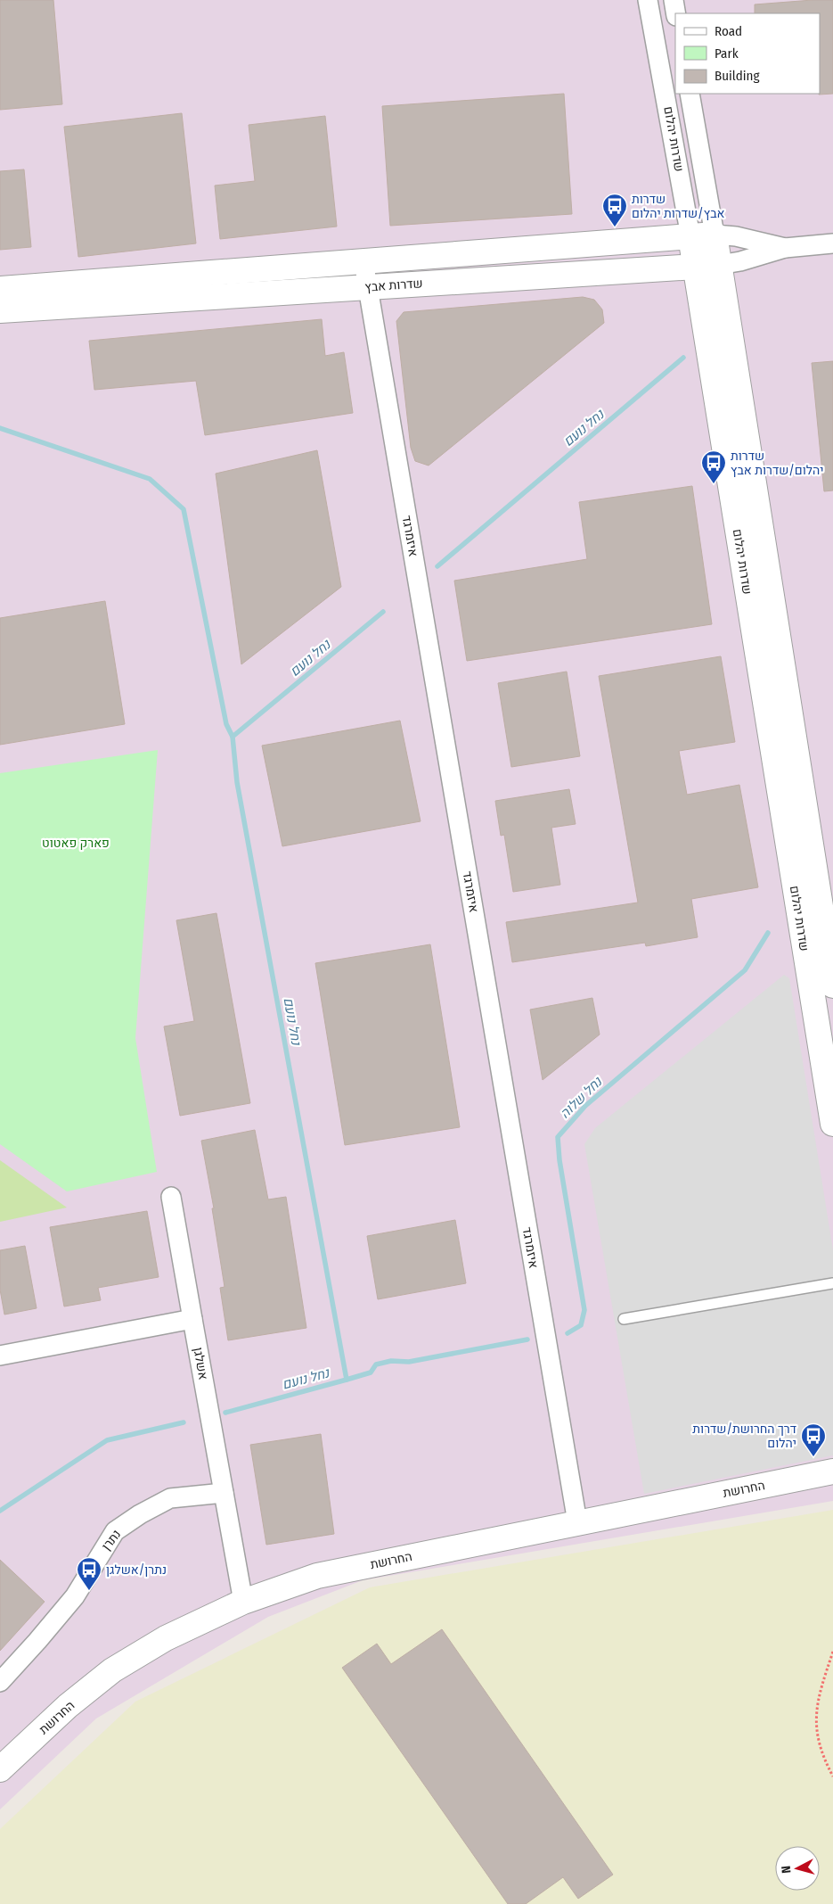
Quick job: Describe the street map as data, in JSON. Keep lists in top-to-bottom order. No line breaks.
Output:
{"streets":{"street":["שדרות יהלום","שדרות אבץ","איזמרגד","אשלגן","החרושת","נתרן"]},"crossings":[["שדרות יהלום","שדרות אבץ"],["שדרות אבץ","איזמרגד"],["איזמרגד","החרושת"],["אשלגן","החרושת"],["אשלגן","נתרן"]],"water":["נחל נועם","נחל שלוה"],"parks":["פארק פאטוט"],"places":{"bus stop":["שדרות אבץ/שדרות יהלום","שדרות יהלום/שדרות אבץ","דרך החרושת/שדרות יהלום","נתרן/אשלגן"]},"legend":["Road","Park","Building"],"north":"left"}
